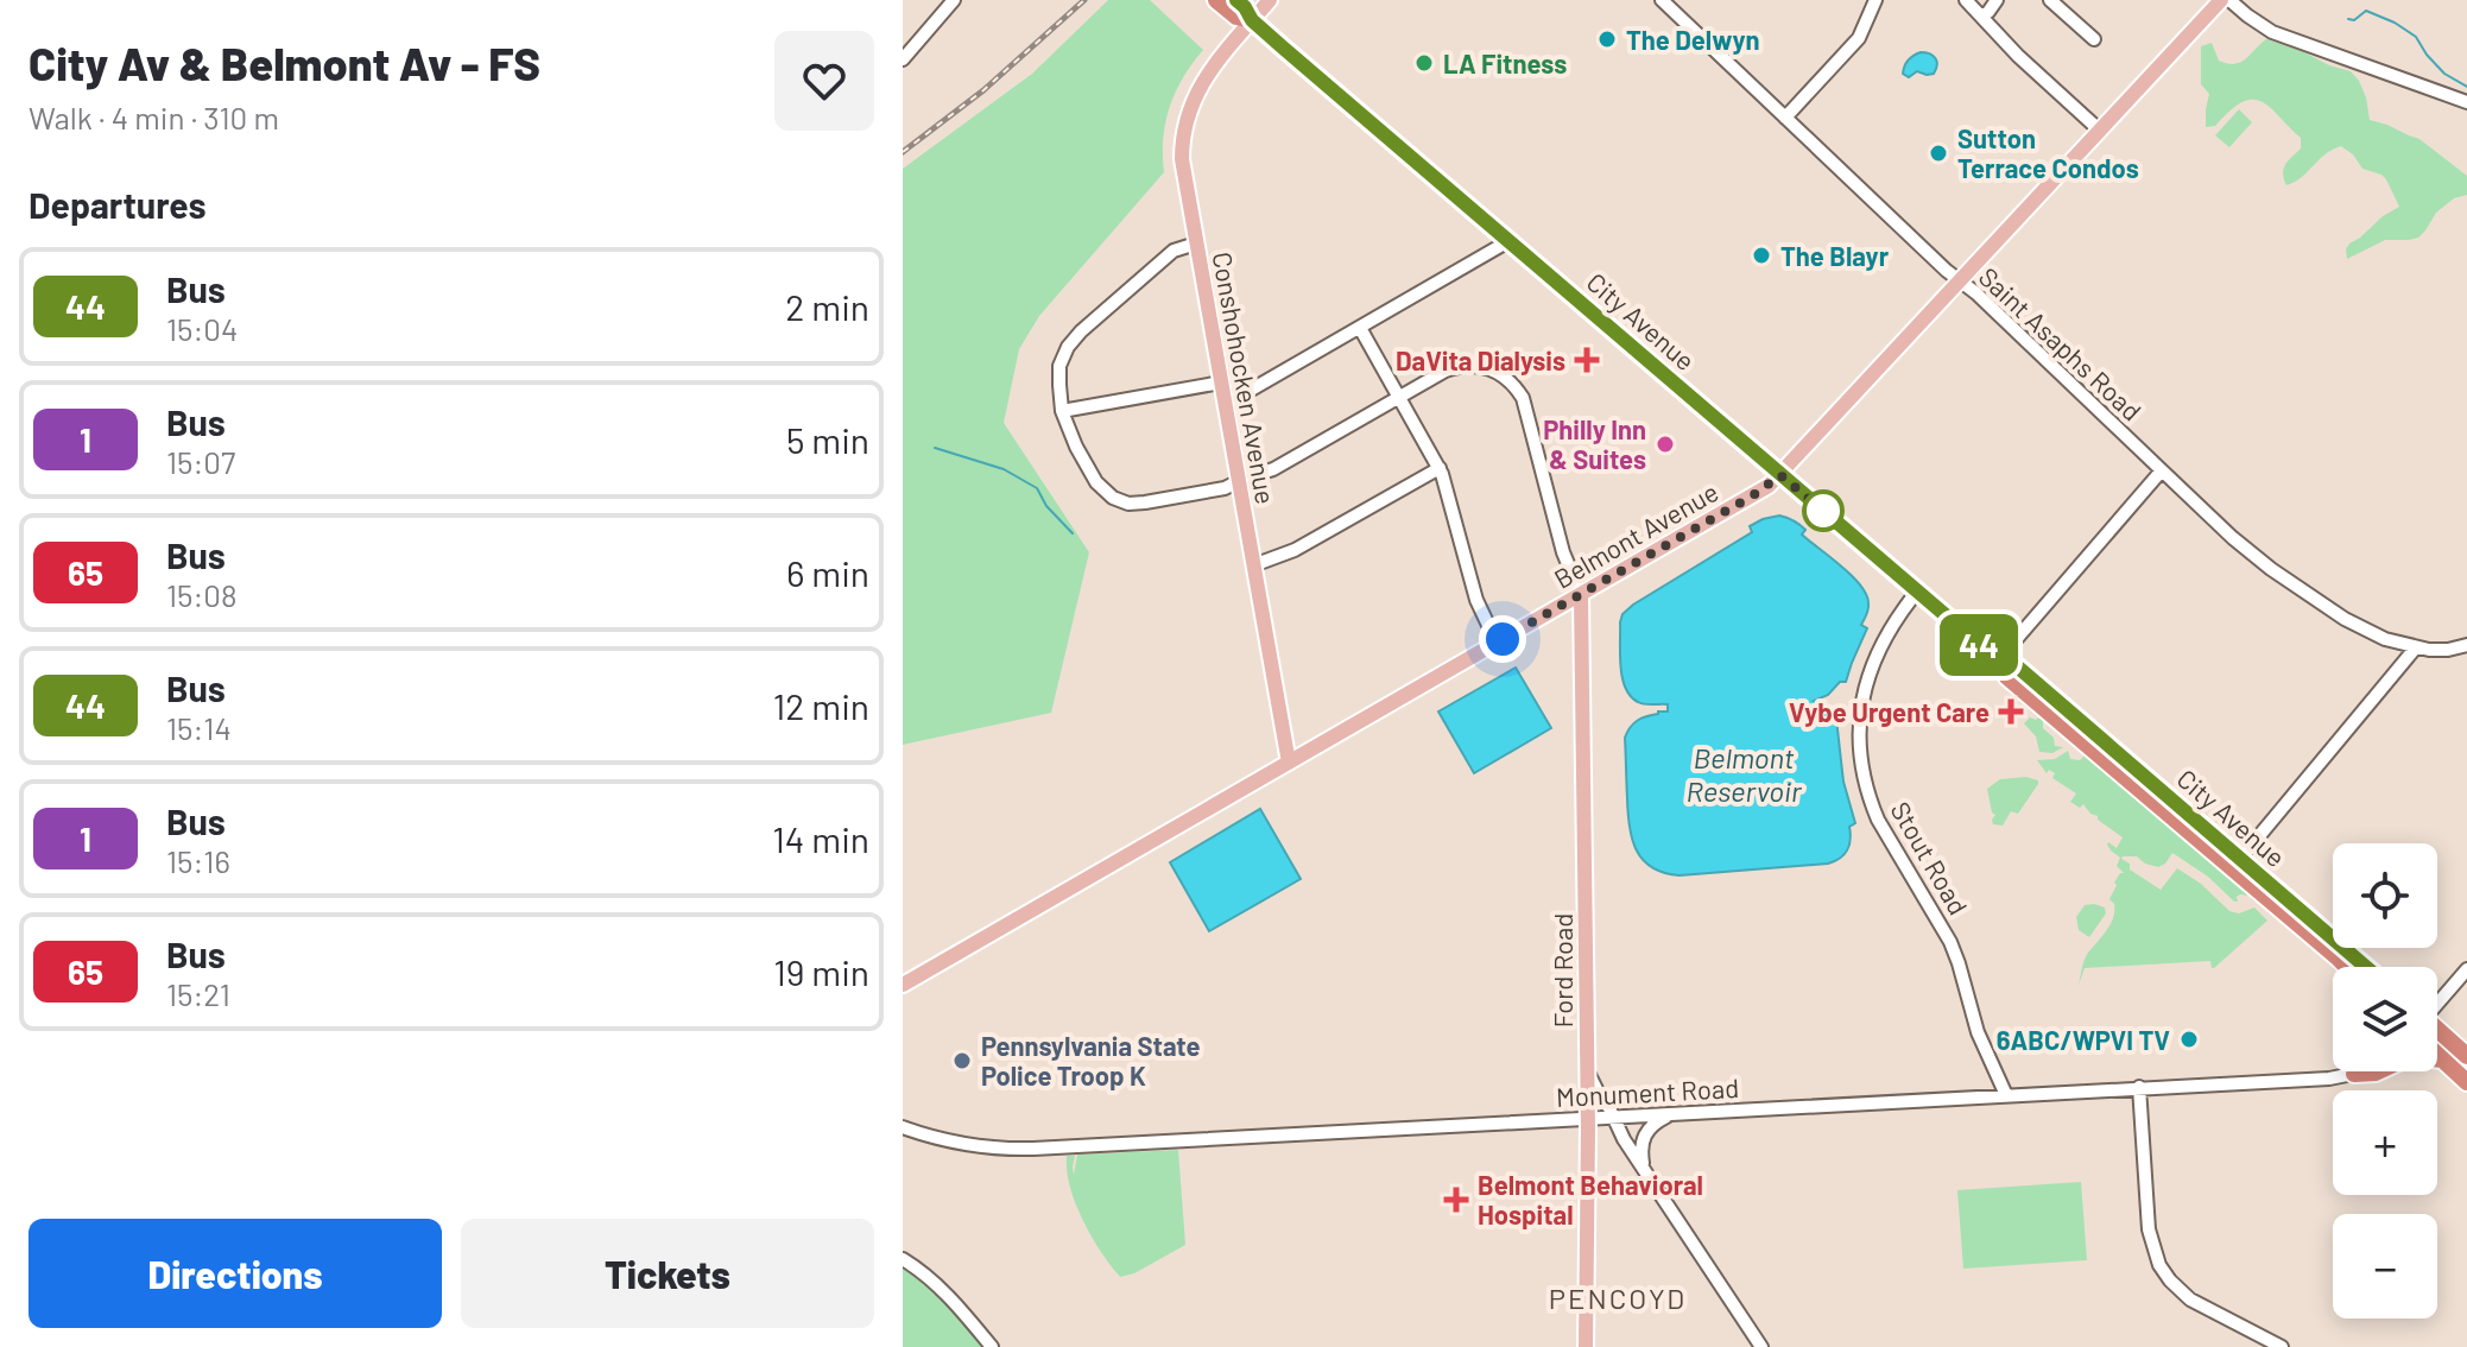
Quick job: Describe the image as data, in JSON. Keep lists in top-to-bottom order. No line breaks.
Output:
{"streets":{"highway":["City Avenue"],"main road":["Conshohocken Avenue","Belmont Avenue","Ford Road"],"street":["Saint Asaphs Road","Stout Road","Monument Road"]},"crossings":[["City Avenue","Conshohocken Avenue"],["City Avenue","Belmont Avenue"],["City Avenue","Stout Road"],["Saint Asaphs Road","Belmont Avenue"],["Conshohocken Avenue","Belmont Avenue"],["Belmont Avenue","Ford Road"],["Stout Road","Monument Road"],["Ford Road","Monument Road"]],"districts":["PENCOYD"],"water":["Belmont Reservoir"],"places":{"other":["The Delwyn","LA Fitness","Sutton Terrace Condos","The Blayr","Philly Inn & Suites","6ABC/WPVI TV","Pennsylvania State Police Troop K"],"health":["DaVita Dialysis","Vybe Urgent Care","Belmont Behavioral Hospital"]},"lines":["bus line 44"],"page":{"heading":[["City Av & Belmont Av - FS","Walk · 4 min · 310 m"],"Departures"],"on_map":"44","list":[{"mark":"44","name":"Bus","note":"15:04","value":"2 min"},{"mark":"1","name":"Bus","note":"15:07","value":"5 min"},{"mark":"65","name":"Bus","note":"15:08","value":"6 min"},{"mark":"44","name":"Bus","note":"15:14","value":"12 min"},{"mark":"1","name":"Bus","note":"15:16","value":"14 min"},{"mark":"65","name":"Bus","note":"15:21","value":"19 min"}],"map_buttons":["+","−"],"buttons":["Directions","Tickets"]}}
